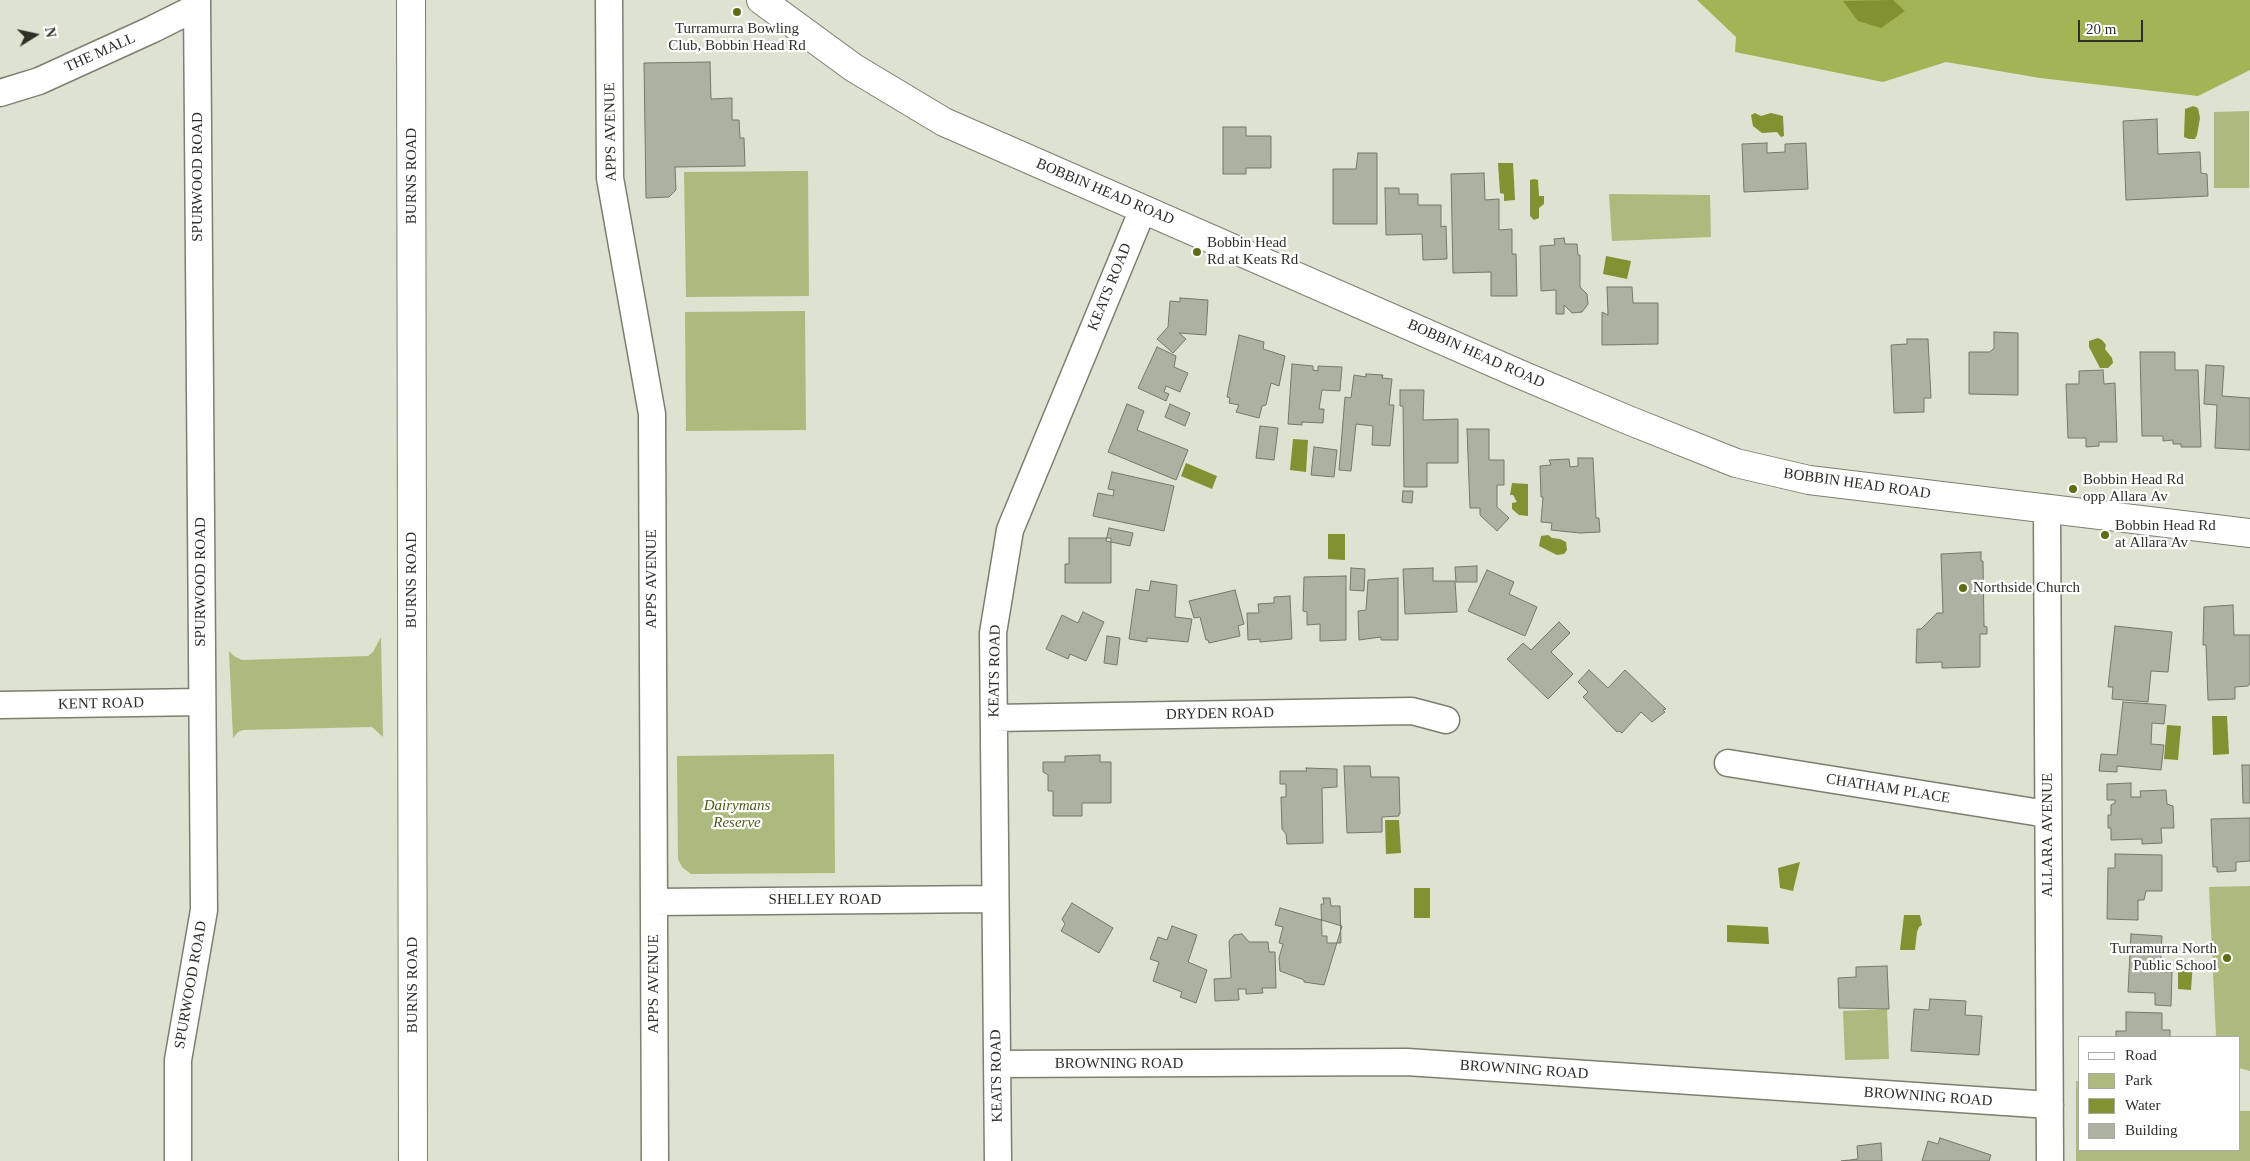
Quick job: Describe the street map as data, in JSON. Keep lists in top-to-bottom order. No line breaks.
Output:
{"streets":{"main road":["BURNS ROAD","BOBBIN HEAD ROAD"],"street":["THE MALL","APPS AVENUE","SPURWOOD ROAD","KEATS ROAD","KENT ROAD","DRYDEN ROAD","CHATHAM PLACE","ALLARA AVENUE","SHELLEY ROAD","BROWNING ROAD"]},"crossings":[["THE MALL","SPURWOOD ROAD"],["APPS AVENUE","SHELLEY ROAD"],["SPURWOOD ROAD","KENT ROAD"],["BOBBIN HEAD ROAD","KEATS ROAD"],["BOBBIN HEAD ROAD","ALLARA AVENUE"],["KEATS ROAD","DRYDEN ROAD"],["KEATS ROAD","SHELLEY ROAD"],["KEATS ROAD","BROWNING ROAD"],["CHATHAM PLACE","ALLARA AVENUE"],["ALLARA AVENUE","BROWNING ROAD"]],"parks":["Dairymans Reserve"],"places":["Turramurra Bowling Club, Bobbin Head Rd","Bobbin Head Rd at Keats Rd","Bobbin Head Rd opp Allara Av","Bobbin Head Rd at Allara Av","Northside Church","Turramurra North Public School"],"legend":["Road","Park","Water","Building"],"scale_bar":"20 m","north":"right"}
